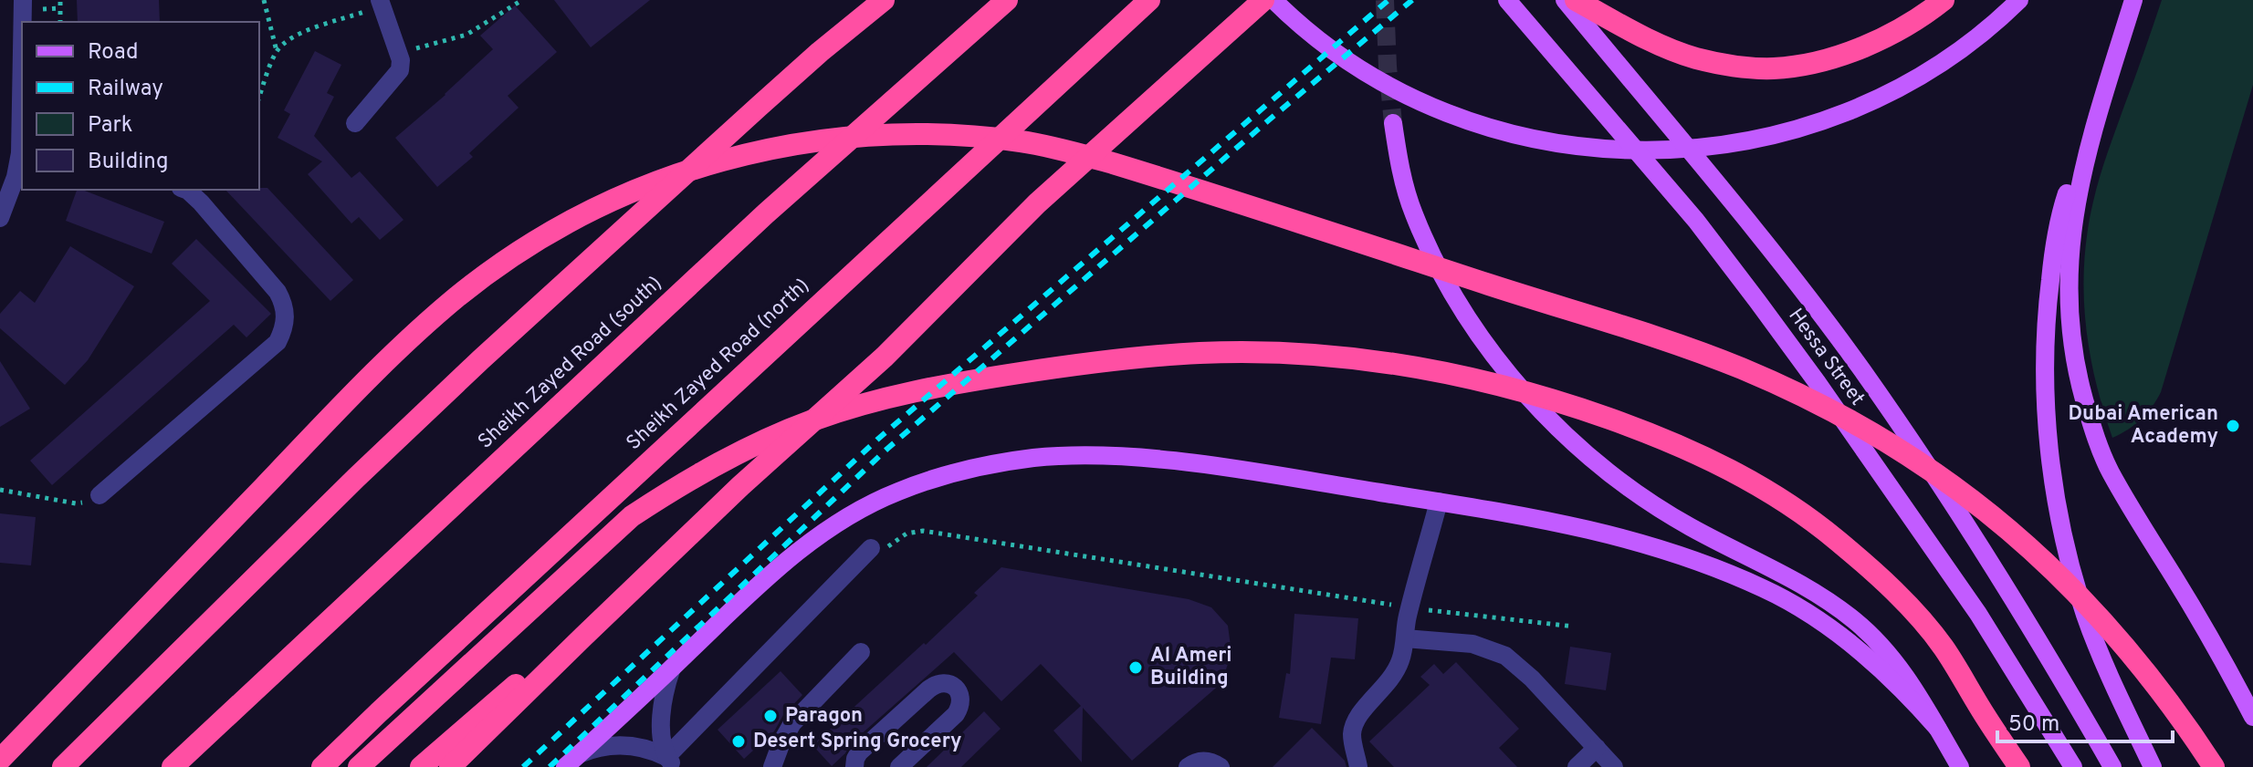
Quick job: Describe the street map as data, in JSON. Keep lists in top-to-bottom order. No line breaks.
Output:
{"streets":{"highway":["Sheikh Zayed Road (south)","Sheikh Zayed Road (north)"],"main road":["Hessa Street"]},"places":["Dubai American Academy","Al Ameri Building","Paragon","Desert Spring Grocery"],"legend":["Road","Railway","Park","Building"],"scale_bar":"50 m"}
